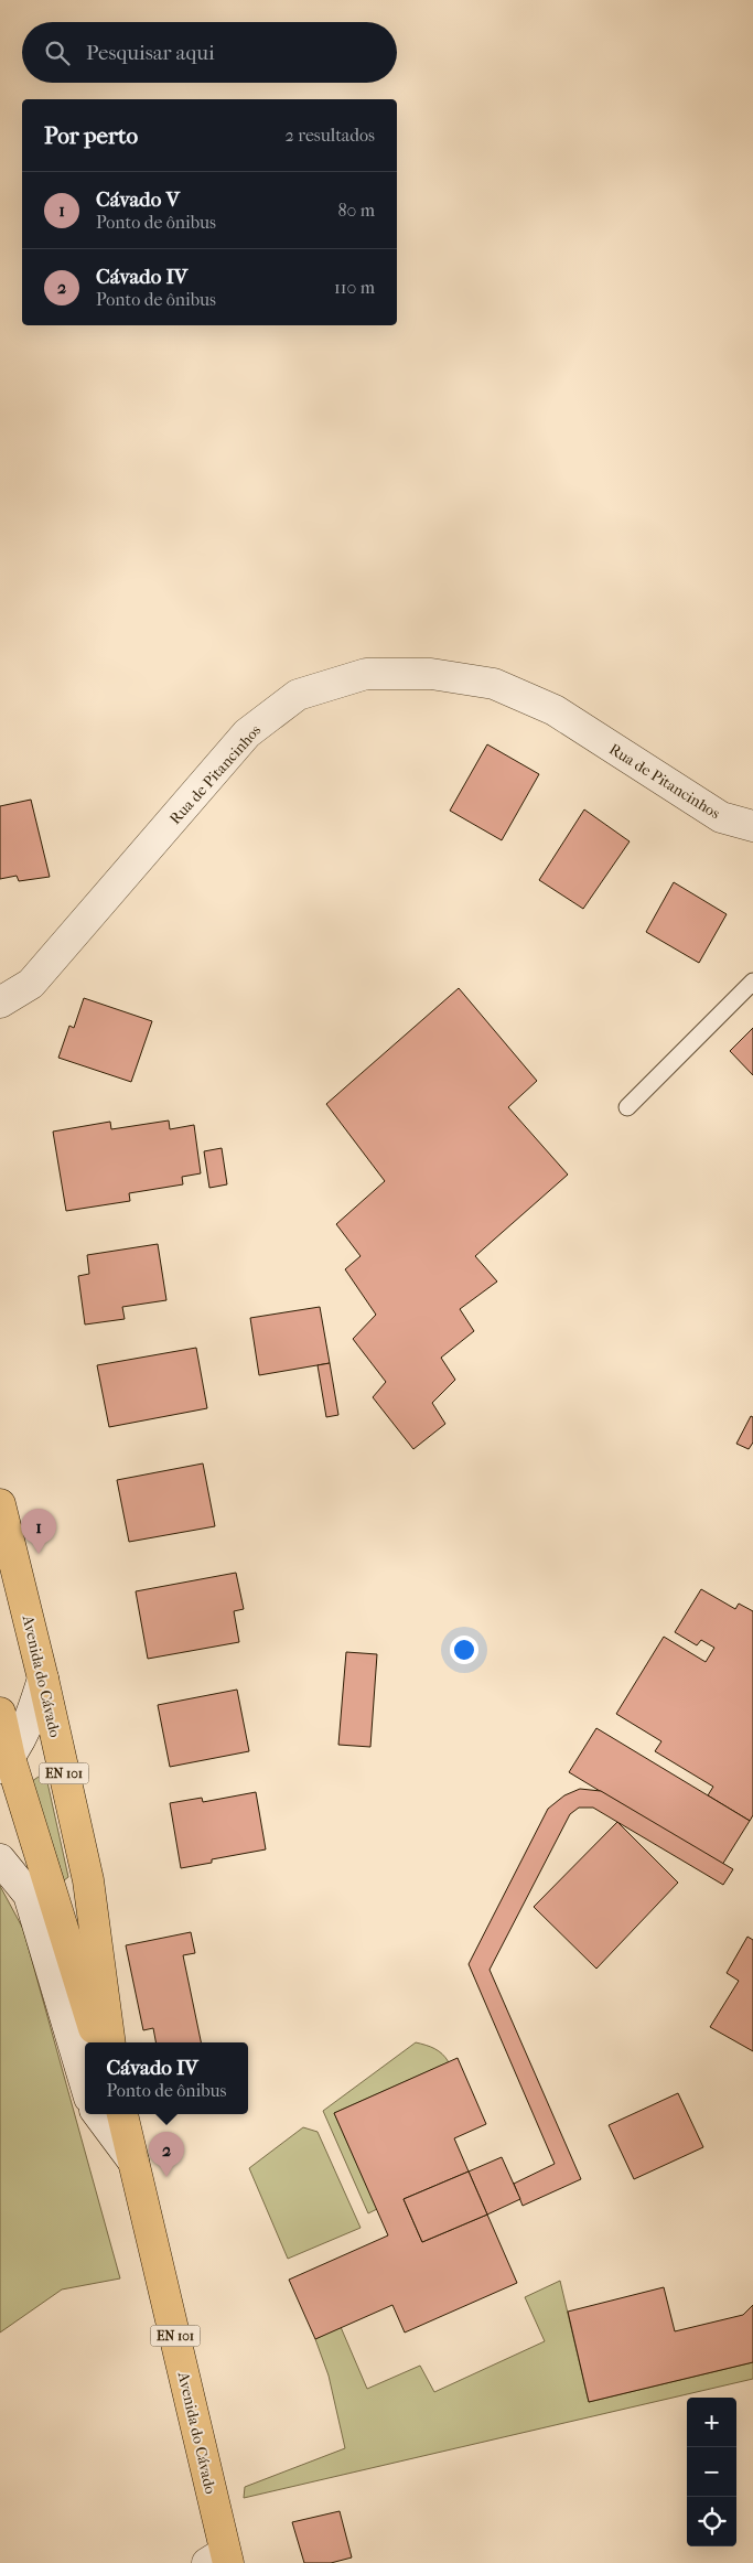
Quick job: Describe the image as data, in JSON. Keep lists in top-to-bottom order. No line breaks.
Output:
{"streets":{"main road":["Avenida do Cávado","EN 101"],"street":["Rua de Pitancinhos"]},"page":{"search":"Pesquisar aqui","heading":["Por perto","2 resultados"],"list":[{"mark":"1","name":"Cávado V","note":"Ponto de ônibus","value":"80 m"},{"mark":"2","name":"Cávado IV","note":"Ponto de ônibus","value":"110 m"}],"pins":["1","2"],"popup":["Cávado IV","Ponto de ônibus"],"map_buttons":["+","−"]}}
